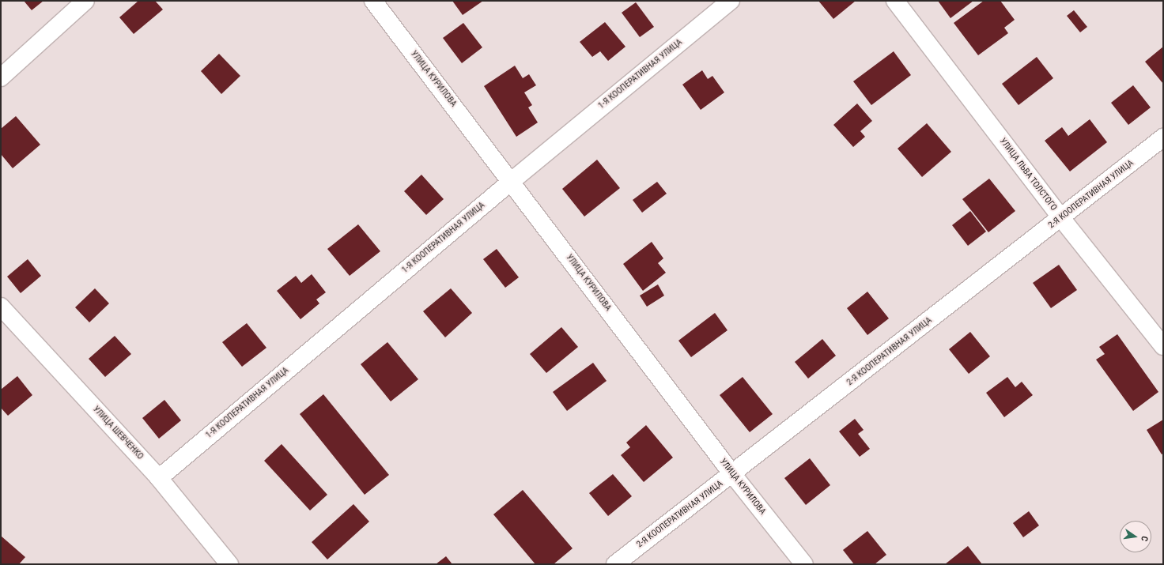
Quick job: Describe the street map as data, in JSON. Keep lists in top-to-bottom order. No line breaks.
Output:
{"streets":{"street":["1-Я КООПЕРАТИВНАЯ УЛИЦА","УЛИЦА КУРИЛОВА","УЛИЦА ЛЬВА ТОЛСТОГО","2-Я КООПЕРАТИВНАЯ УЛИЦА","УЛИЦА ШЕВЧЕНКО"]},"crossings":[["1-Я КООПЕРАТИВНАЯ УЛИЦА","УЛИЦА КУРИЛОВА"],["1-Я КООПЕРАТИВНАЯ УЛИЦА","УЛИЦА ШЕВЧЕНКО"],["УЛИЦА КУРИЛОВА","2-Я КООПЕРАТИВНАЯ УЛИЦА"],["УЛИЦА ЛЬВА ТОЛСТОГО","2-Я КООПЕРАТИВНАЯ УЛИЦА"]],"north":"right"}
